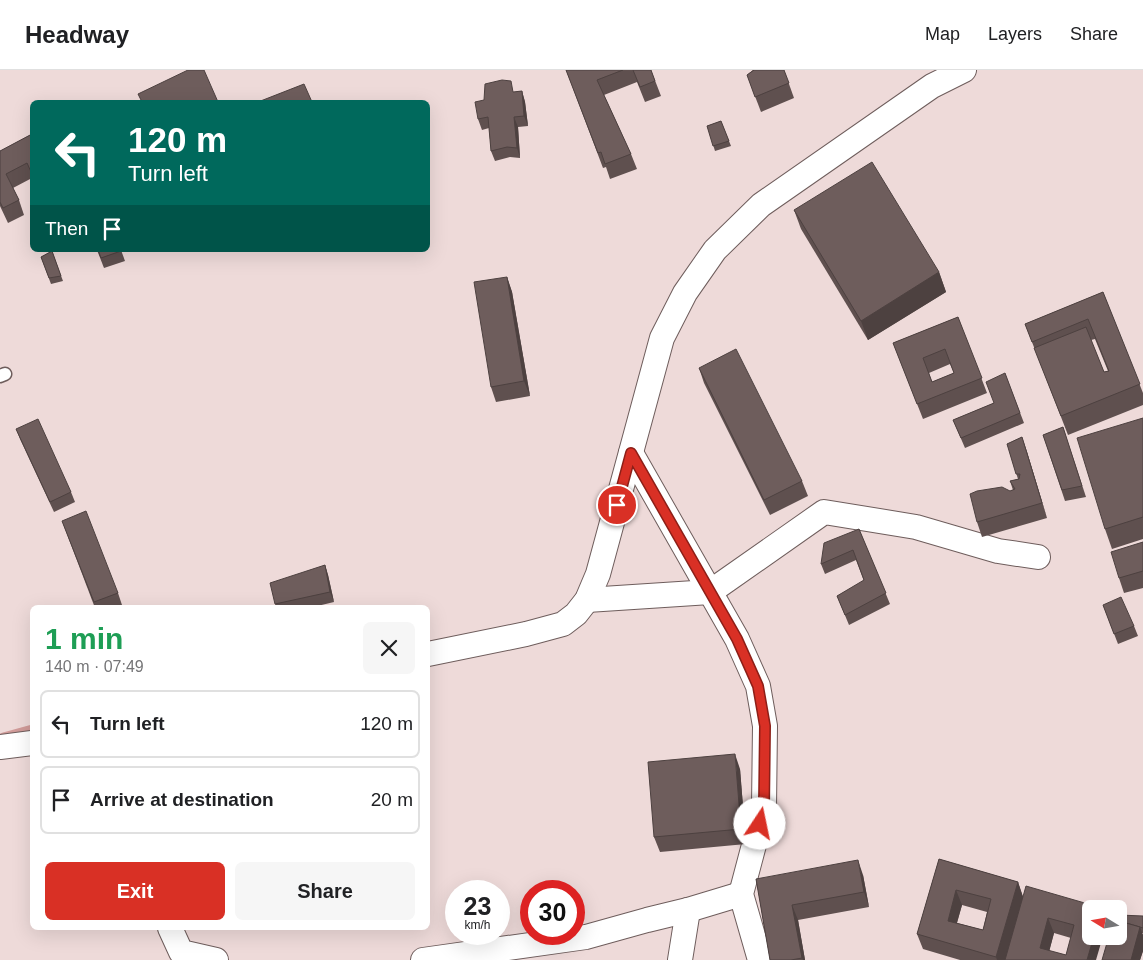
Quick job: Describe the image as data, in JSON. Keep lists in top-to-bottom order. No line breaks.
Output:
{"north":"left","page":{"header":"Headway","nav":["Map","Layers","Share"],"turn":["120 m","Turn left"],"then":"Then","heading":["1 min","140 m · 07:49"],"list":[{"name":"Turn left","value":"120 m"},{"name":"Arrive at destination","value":"20 m"}],"buttons":["Exit","Share"],"speed":"23 km/h","limit":"30"}}
